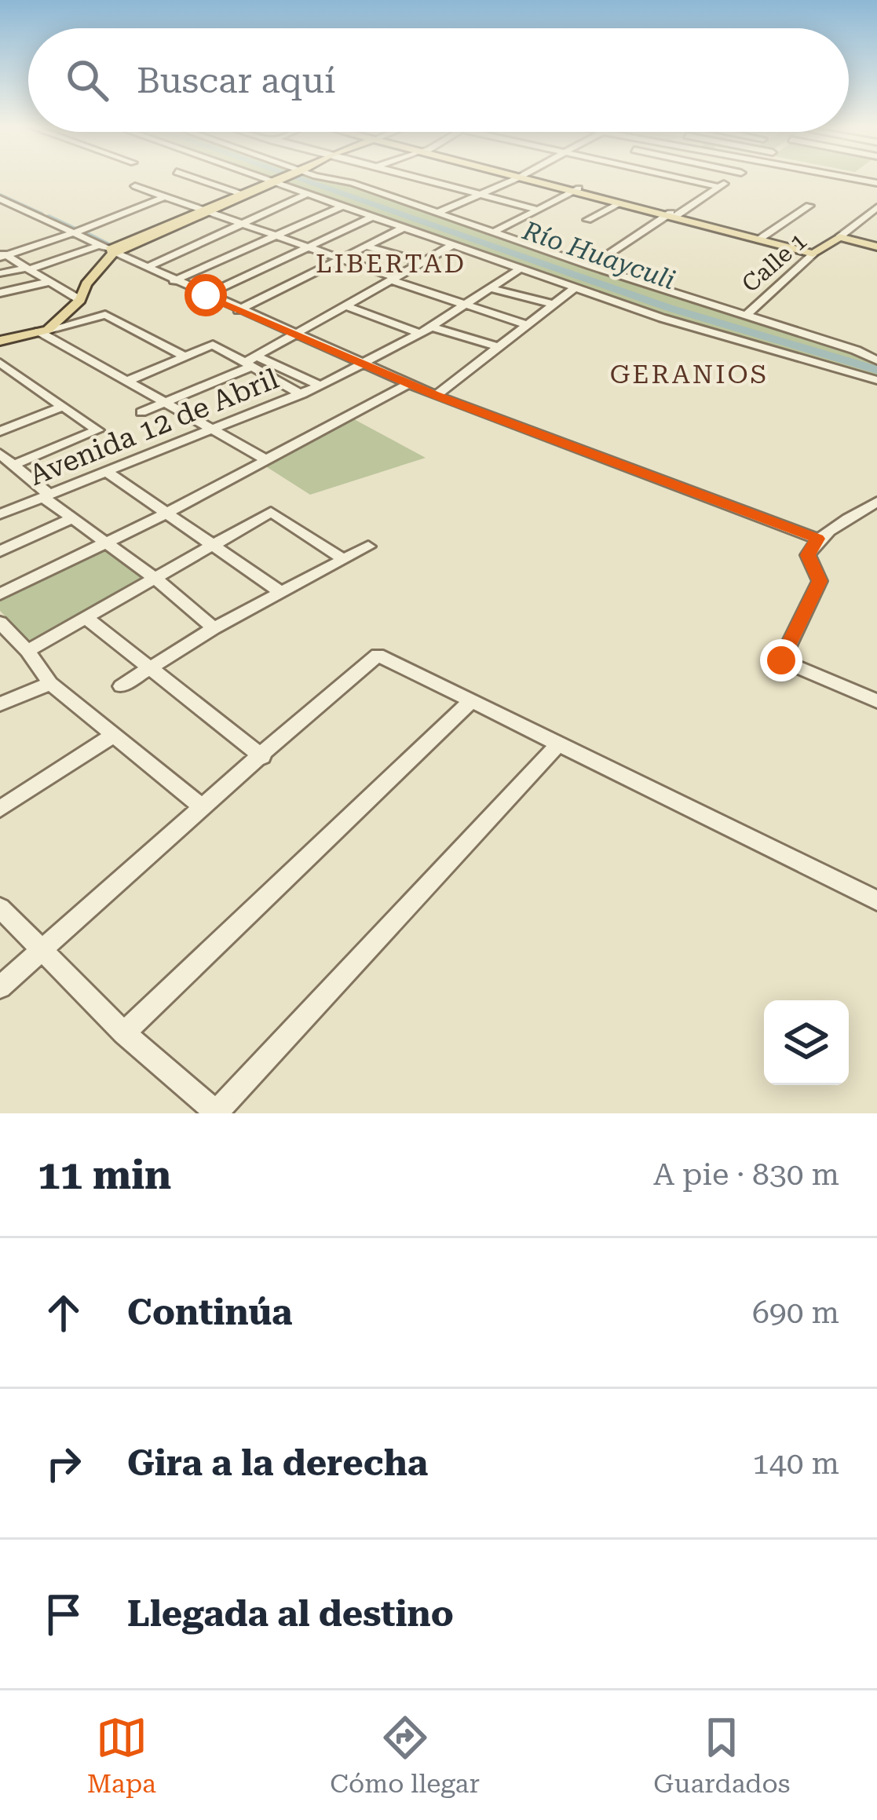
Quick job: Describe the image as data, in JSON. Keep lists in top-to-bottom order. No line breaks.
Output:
{"streets":{"main road":["Calle 1"],"street":["Avenida 12 de Abril"]},"districts":["LIBERTAD","GERANIOS"],"water":["Río Huayculi"],"page":{"search":"Buscar aquí","heading":["11 min","A pie · 830 m"],"list":[["Continúa","690 m"],["Gira a la derecha","140 m"],"Llegada al destino"],"nav":["Mapa","Cómo llegar","Guardados"]}}
